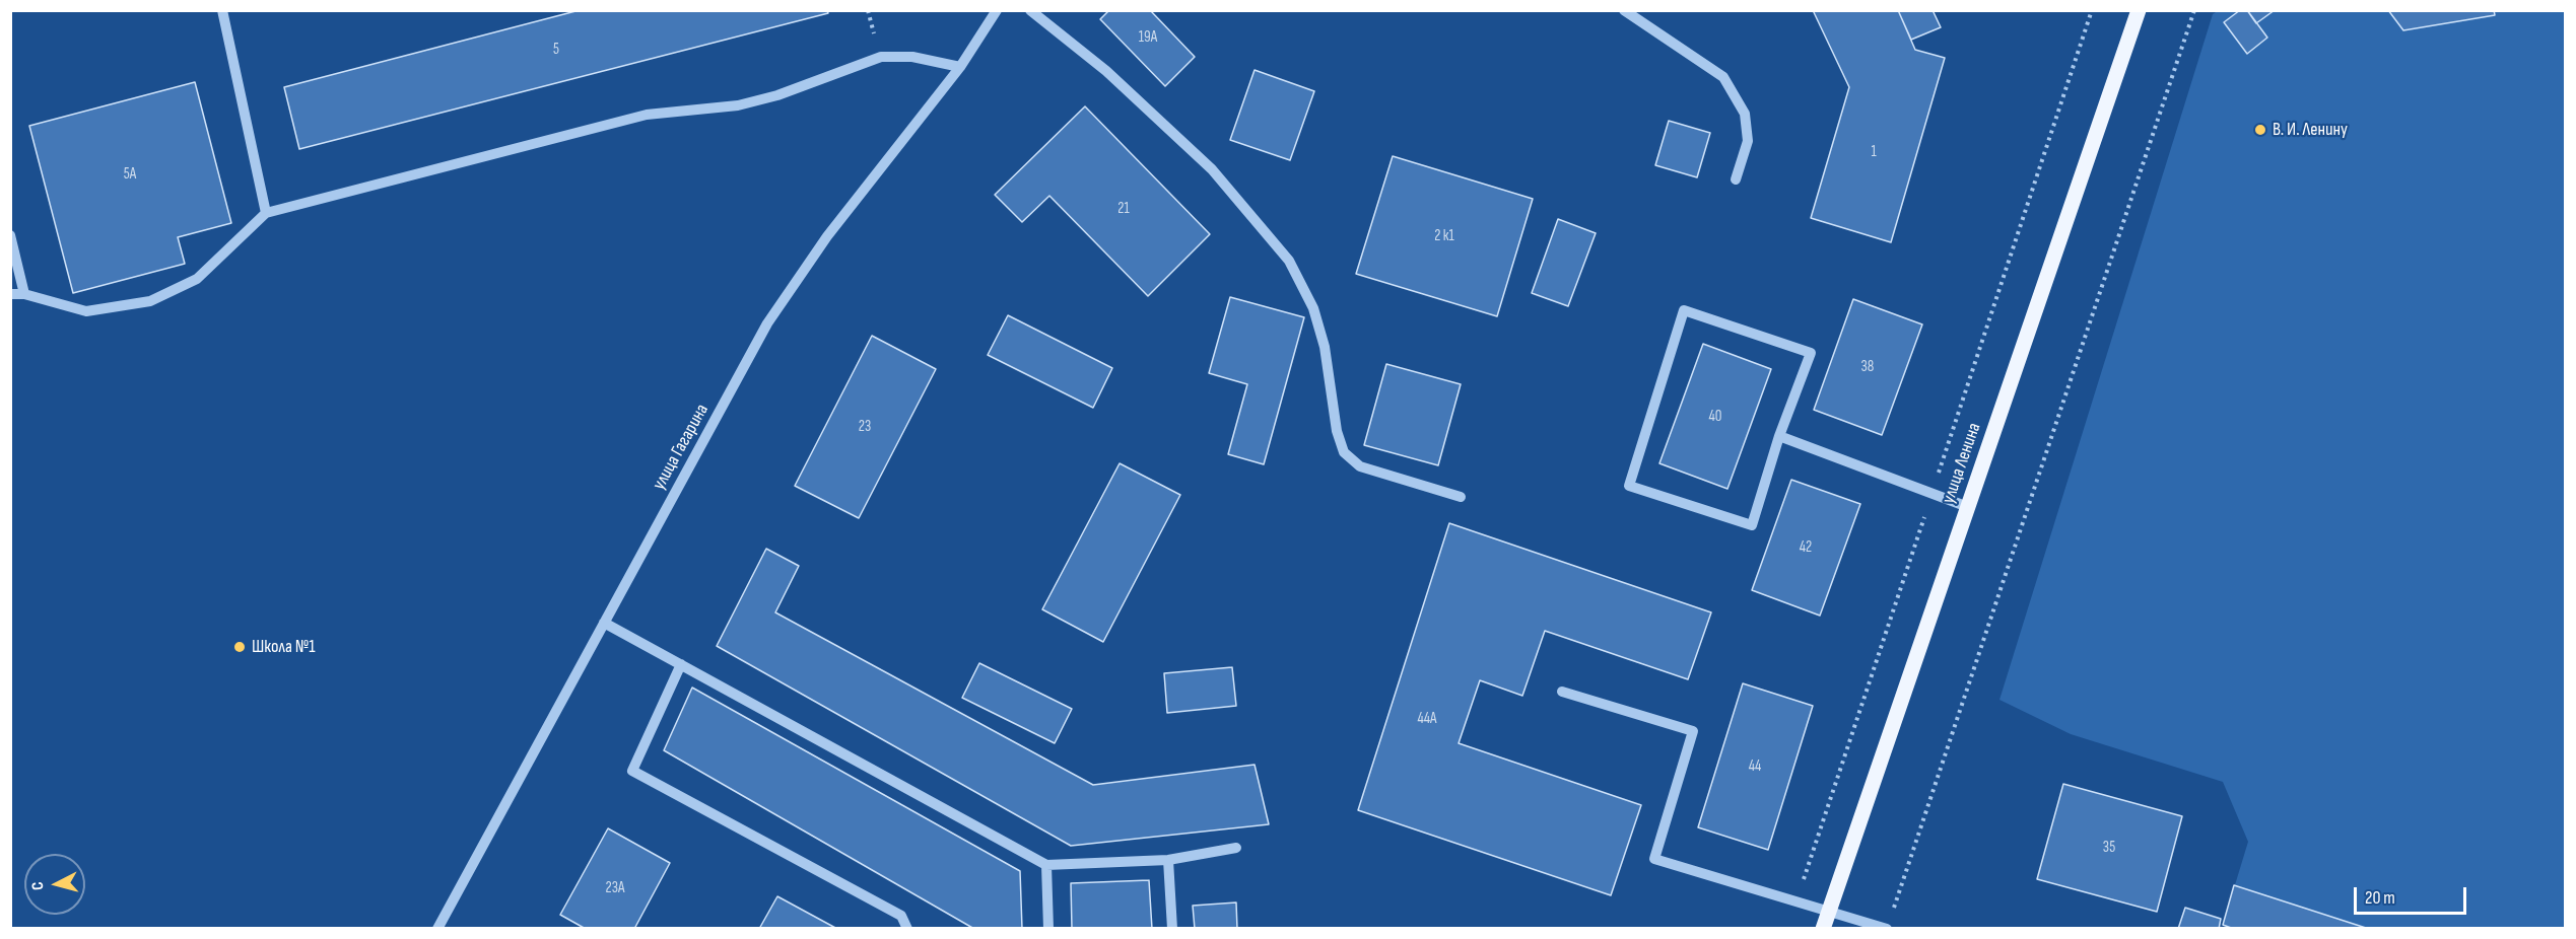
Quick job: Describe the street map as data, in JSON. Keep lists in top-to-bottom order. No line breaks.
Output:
{"streets":{"main road":["улица Ленина"],"street":["улица Гагарина"]},"places":["В. И. Ленину","Школа №1"],"house_numbers":["19А","5","1","5А","21","2 к1","38","40","23","42","44А","44","35","23А"],"scale_bar":"20 m","north":"left"}
